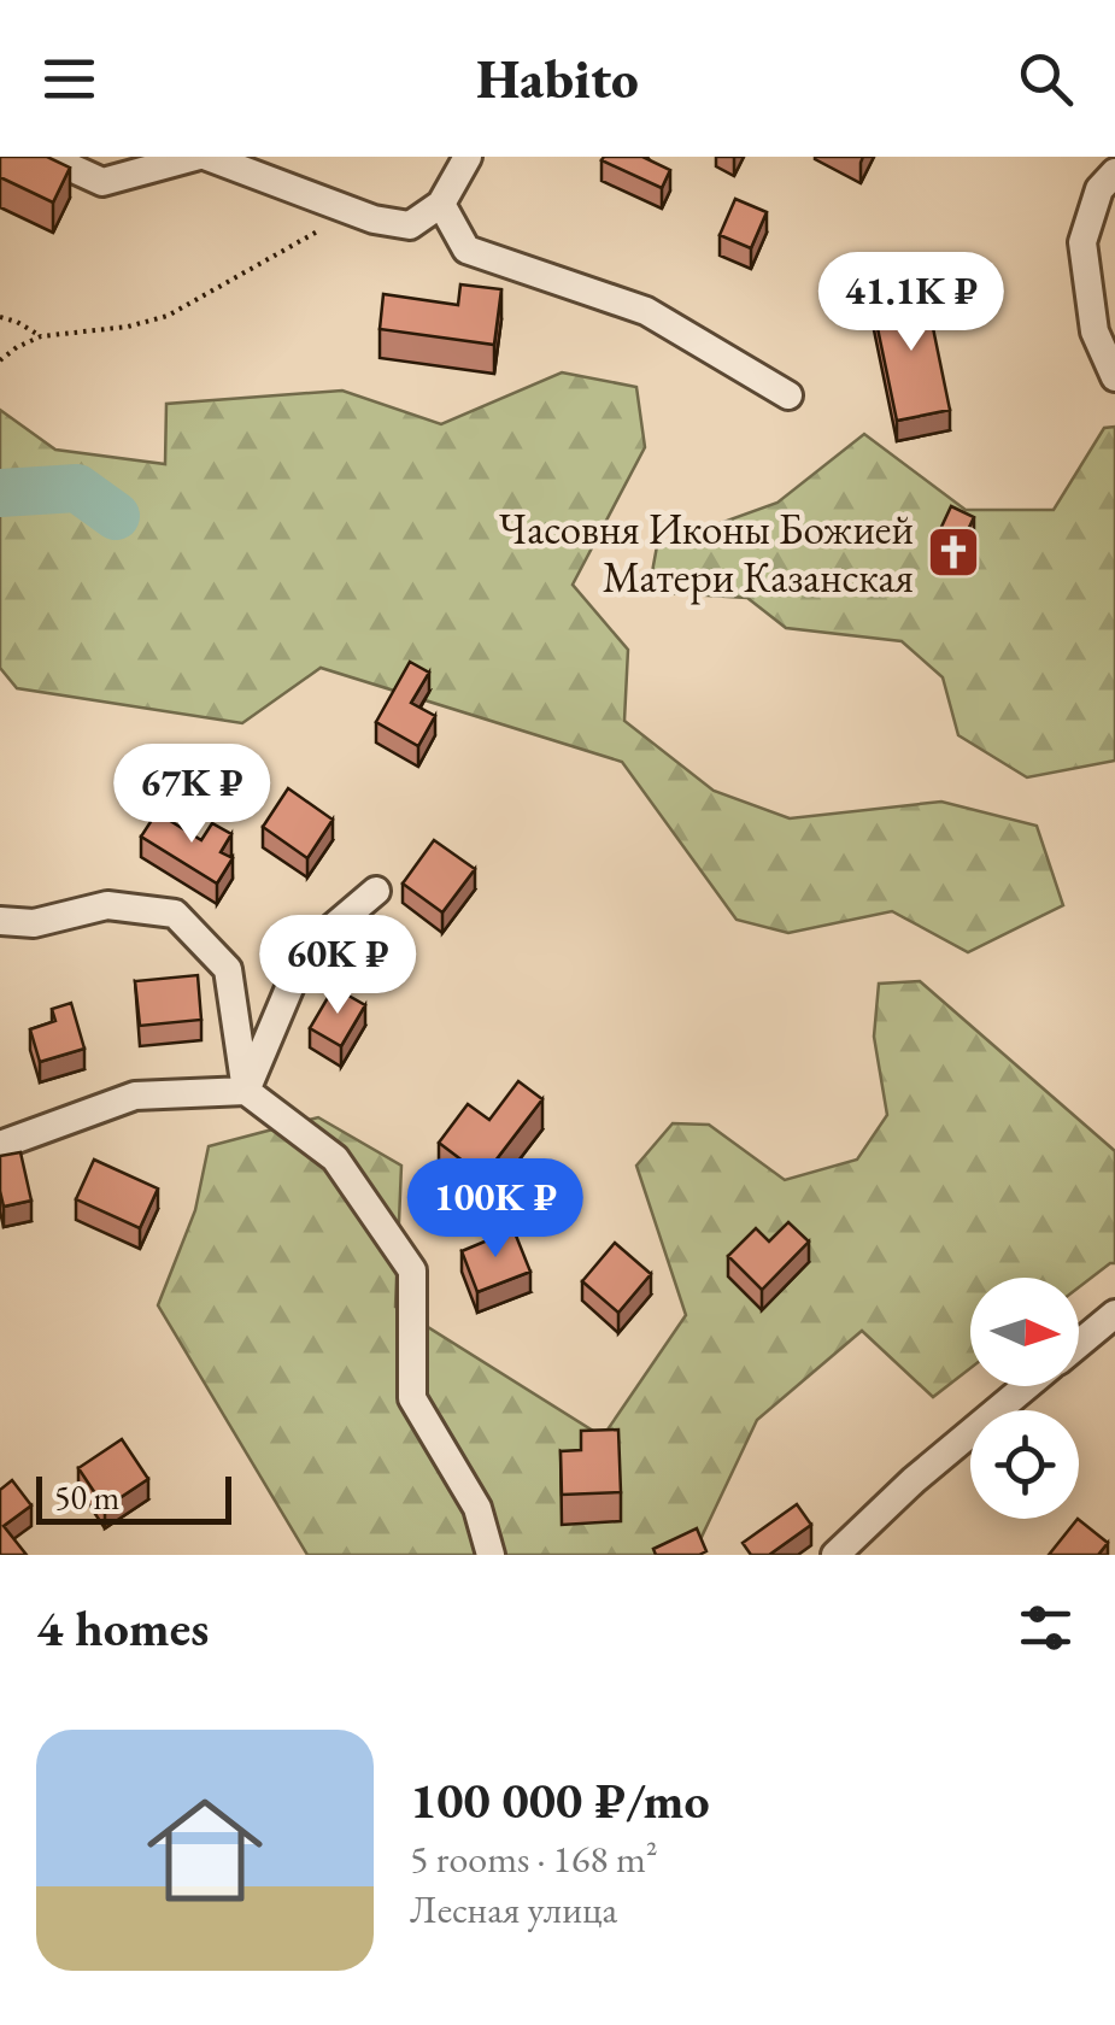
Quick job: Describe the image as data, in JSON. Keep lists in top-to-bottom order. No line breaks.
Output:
{"places":{"church":["Часовня Иконы Божией Матери Казанская"]},"scale_bar":"50 m","north":"right","page":{"header":"Habito","price":["41.1K ₽","67K ₽","60K ₽","100K ₽"],"scale":"50 m","heading":"4 homes","list":[{"name":"100 000 ₽/mo","note":"5 rooms · 168 m² · Лесная улица"}]}}
